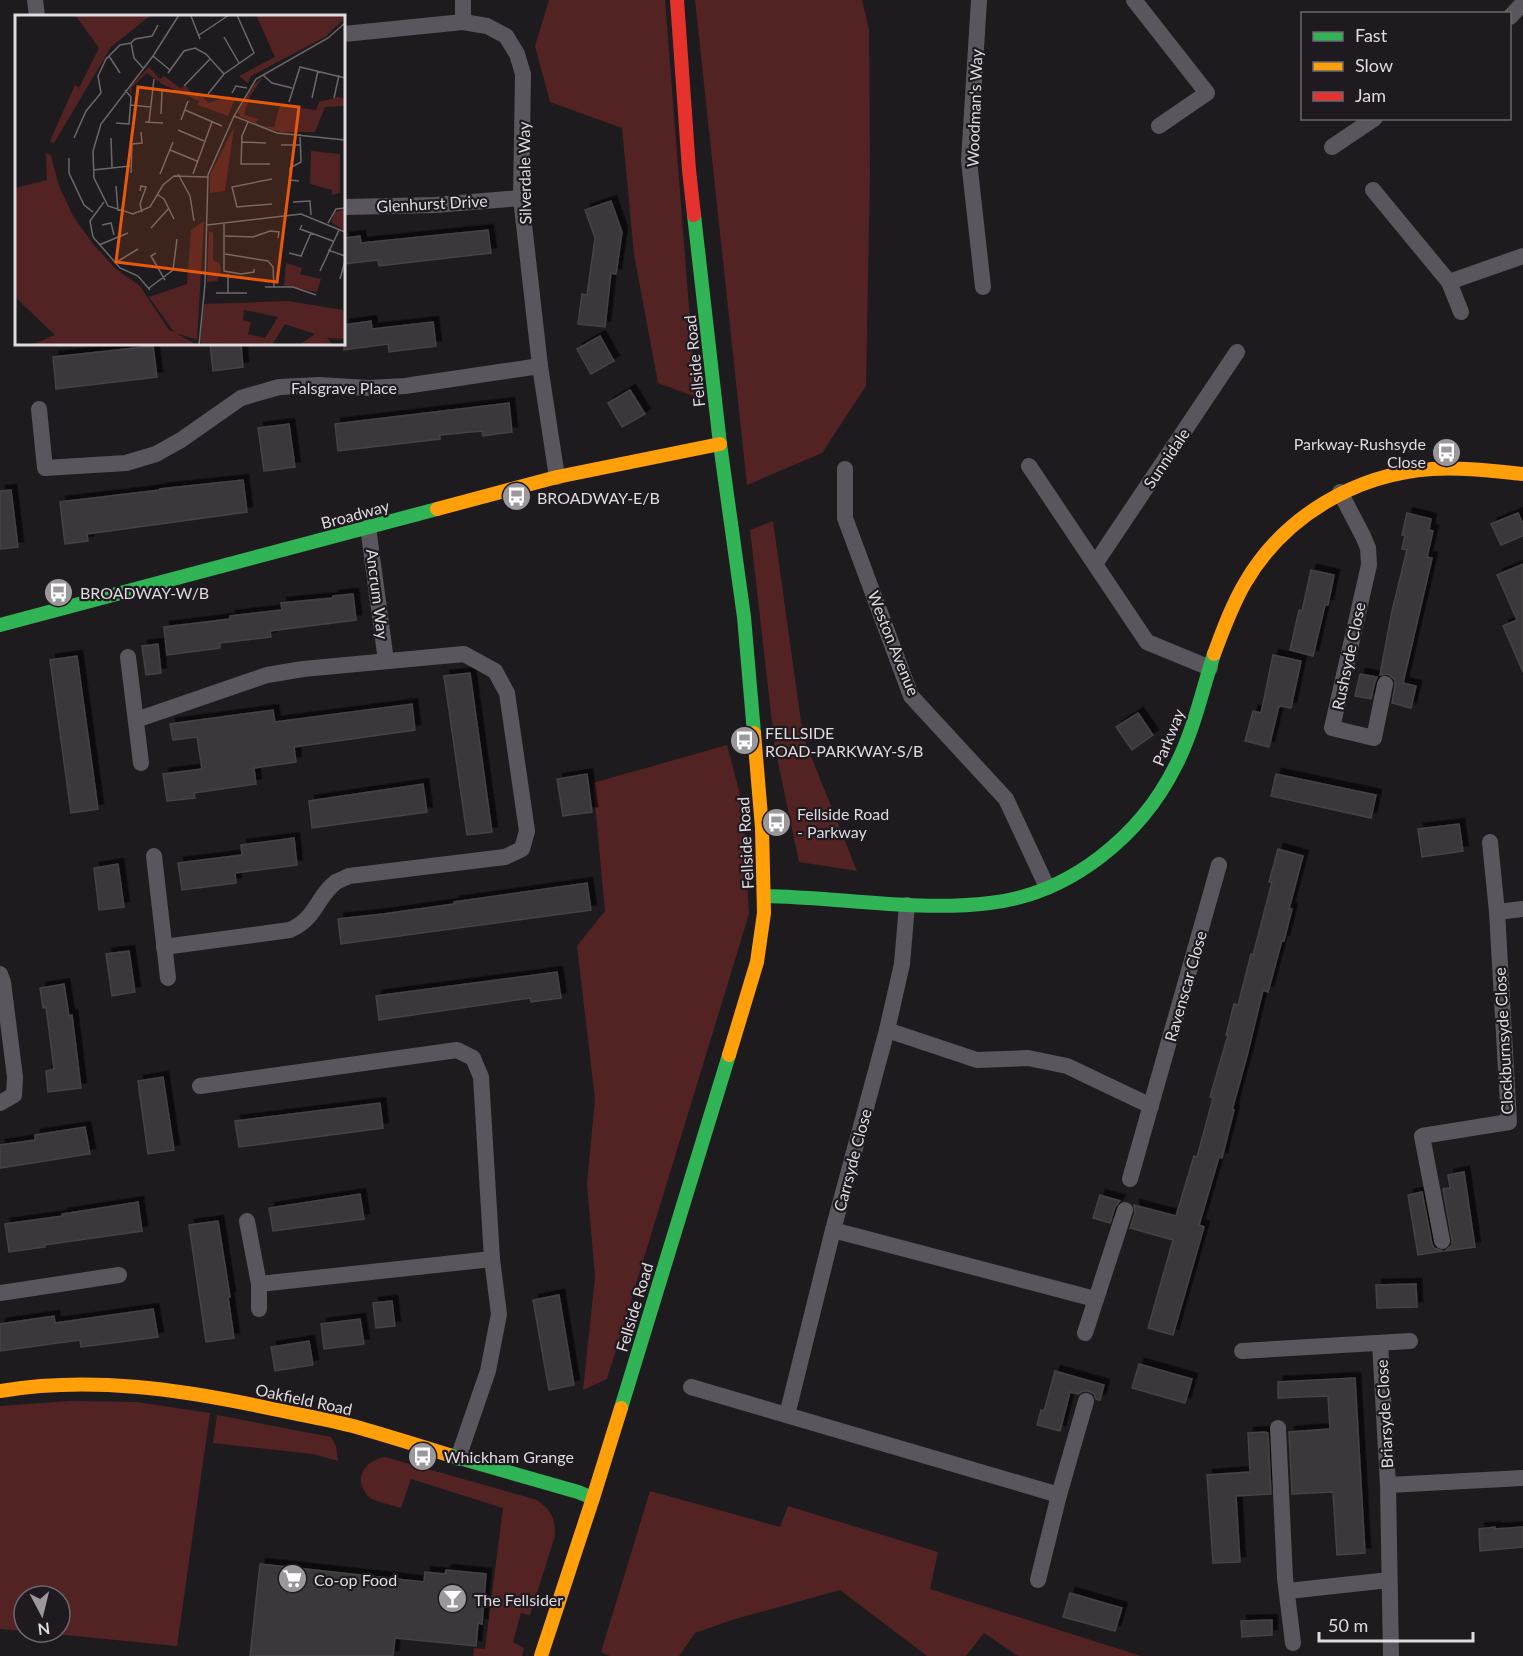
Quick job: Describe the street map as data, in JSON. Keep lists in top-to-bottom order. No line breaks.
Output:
{"streets":{"street":["Woodman's Way","Silverdale Way","Glenhurst Drive","Fellside Road","Falsgrave Place","Sunnidale","Broadway","Ancrum Way","Weston Avenue","Rushsyde Close","Parkway","Ravenscar Close","Clockburnsyde Close","Carrsyde Close","Oakfield Road","Briarsyde Close"]},"crossings":[["Silverdale Way","Glenhurst Drive"],["Silverdale Way","Falsgrave Place"],["Silverdale Way","Broadway"],["Fellside Road","Broadway"],["Fellside Road","Parkway"],["Fellside Road","Oakfield Road"],["Broadway","Ancrum Way"],["Weston Avenue","Parkway"],["Rushsyde Close","Parkway"],["Parkway","Carrsyde Close"]],"places":{"bus stop":["Parkway-Rushsyde Close","BROADWAY-E/B","BROADWAY-W/B","FELLSIDE ROAD-PARKWAY-S/B","Fellside Road - Parkway","Whickham Grange"],"supermarket":["Co-op Food"],"bar":["The Fellsider"]},"legend":["Fast","Slow","Jam"],"scale_bar":"50 m","north":"bottom"}
